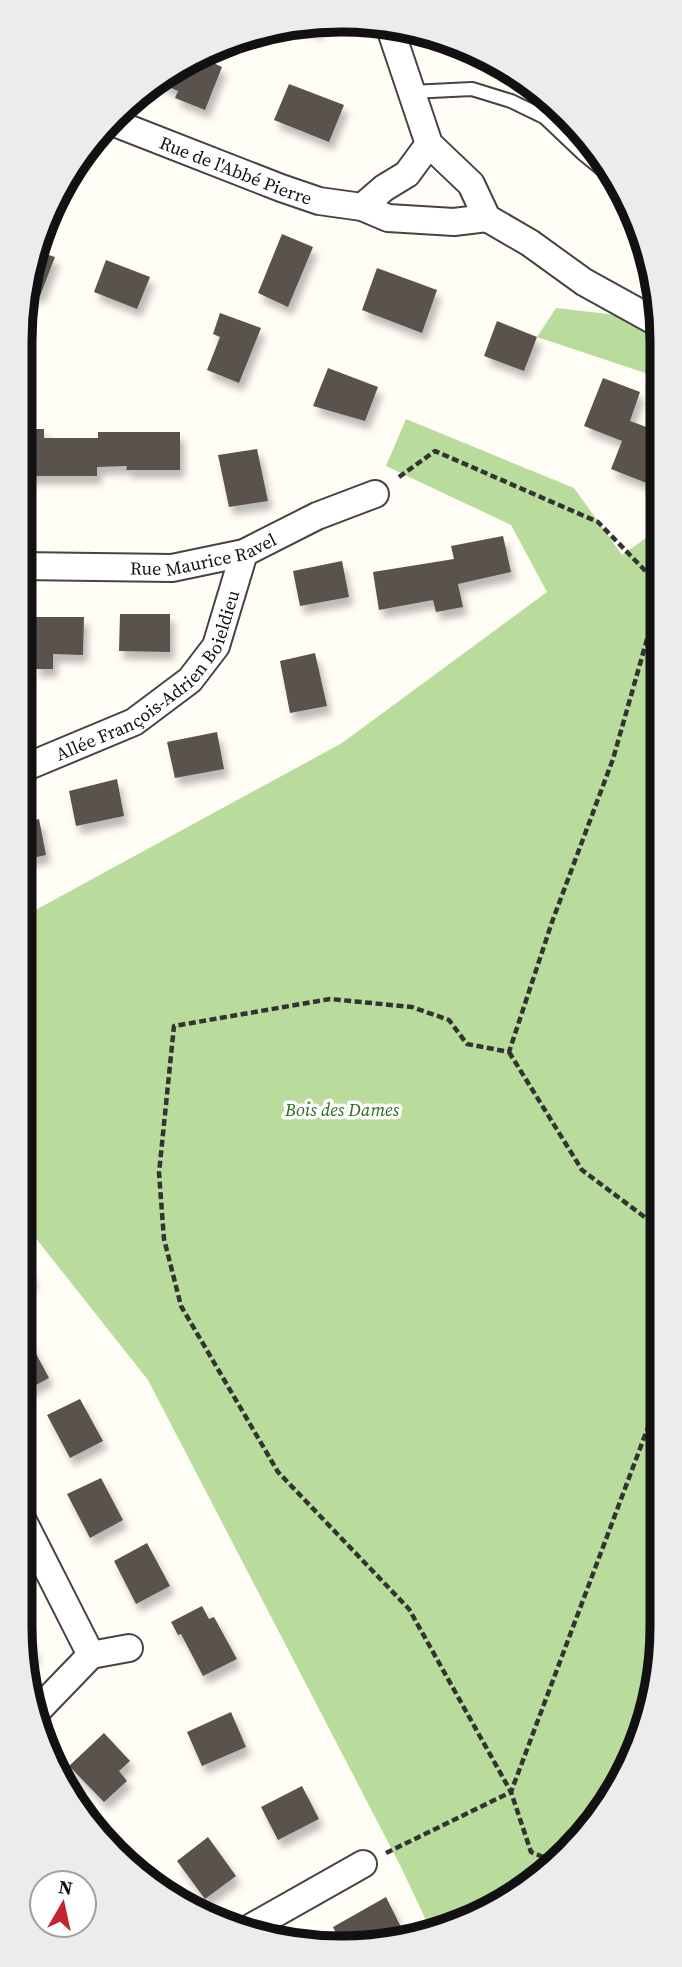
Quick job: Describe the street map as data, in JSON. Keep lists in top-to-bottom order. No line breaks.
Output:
{"streets":{"street":["Rue de l'Abbé Pierre","Rue Maurice Ravel","Allée François-Adrien Boieldieu"]},"crossings":[["Rue Maurice Ravel","Allée François-Adrien Boieldieu"]],"parks":["Bois des Dames"],"north":"top"}
